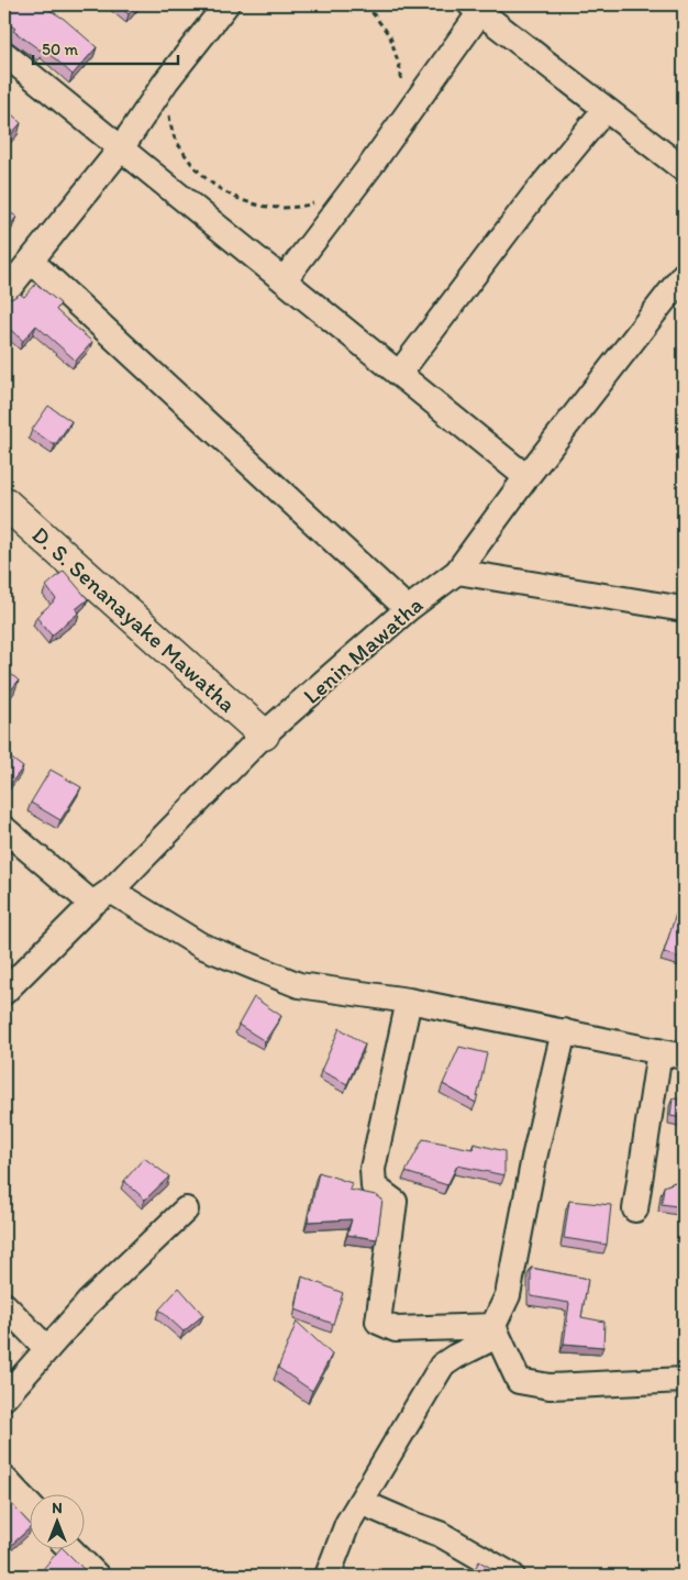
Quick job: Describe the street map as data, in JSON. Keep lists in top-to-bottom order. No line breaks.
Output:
{"streets":{"main road":["D. S. Senanayake Mawatha"],"street":["Lenin Mawatha"]},"crossings":[["D. S. Senanayake Mawatha","Lenin Mawatha"]],"scale_bar":"50 m","north":"top"}
